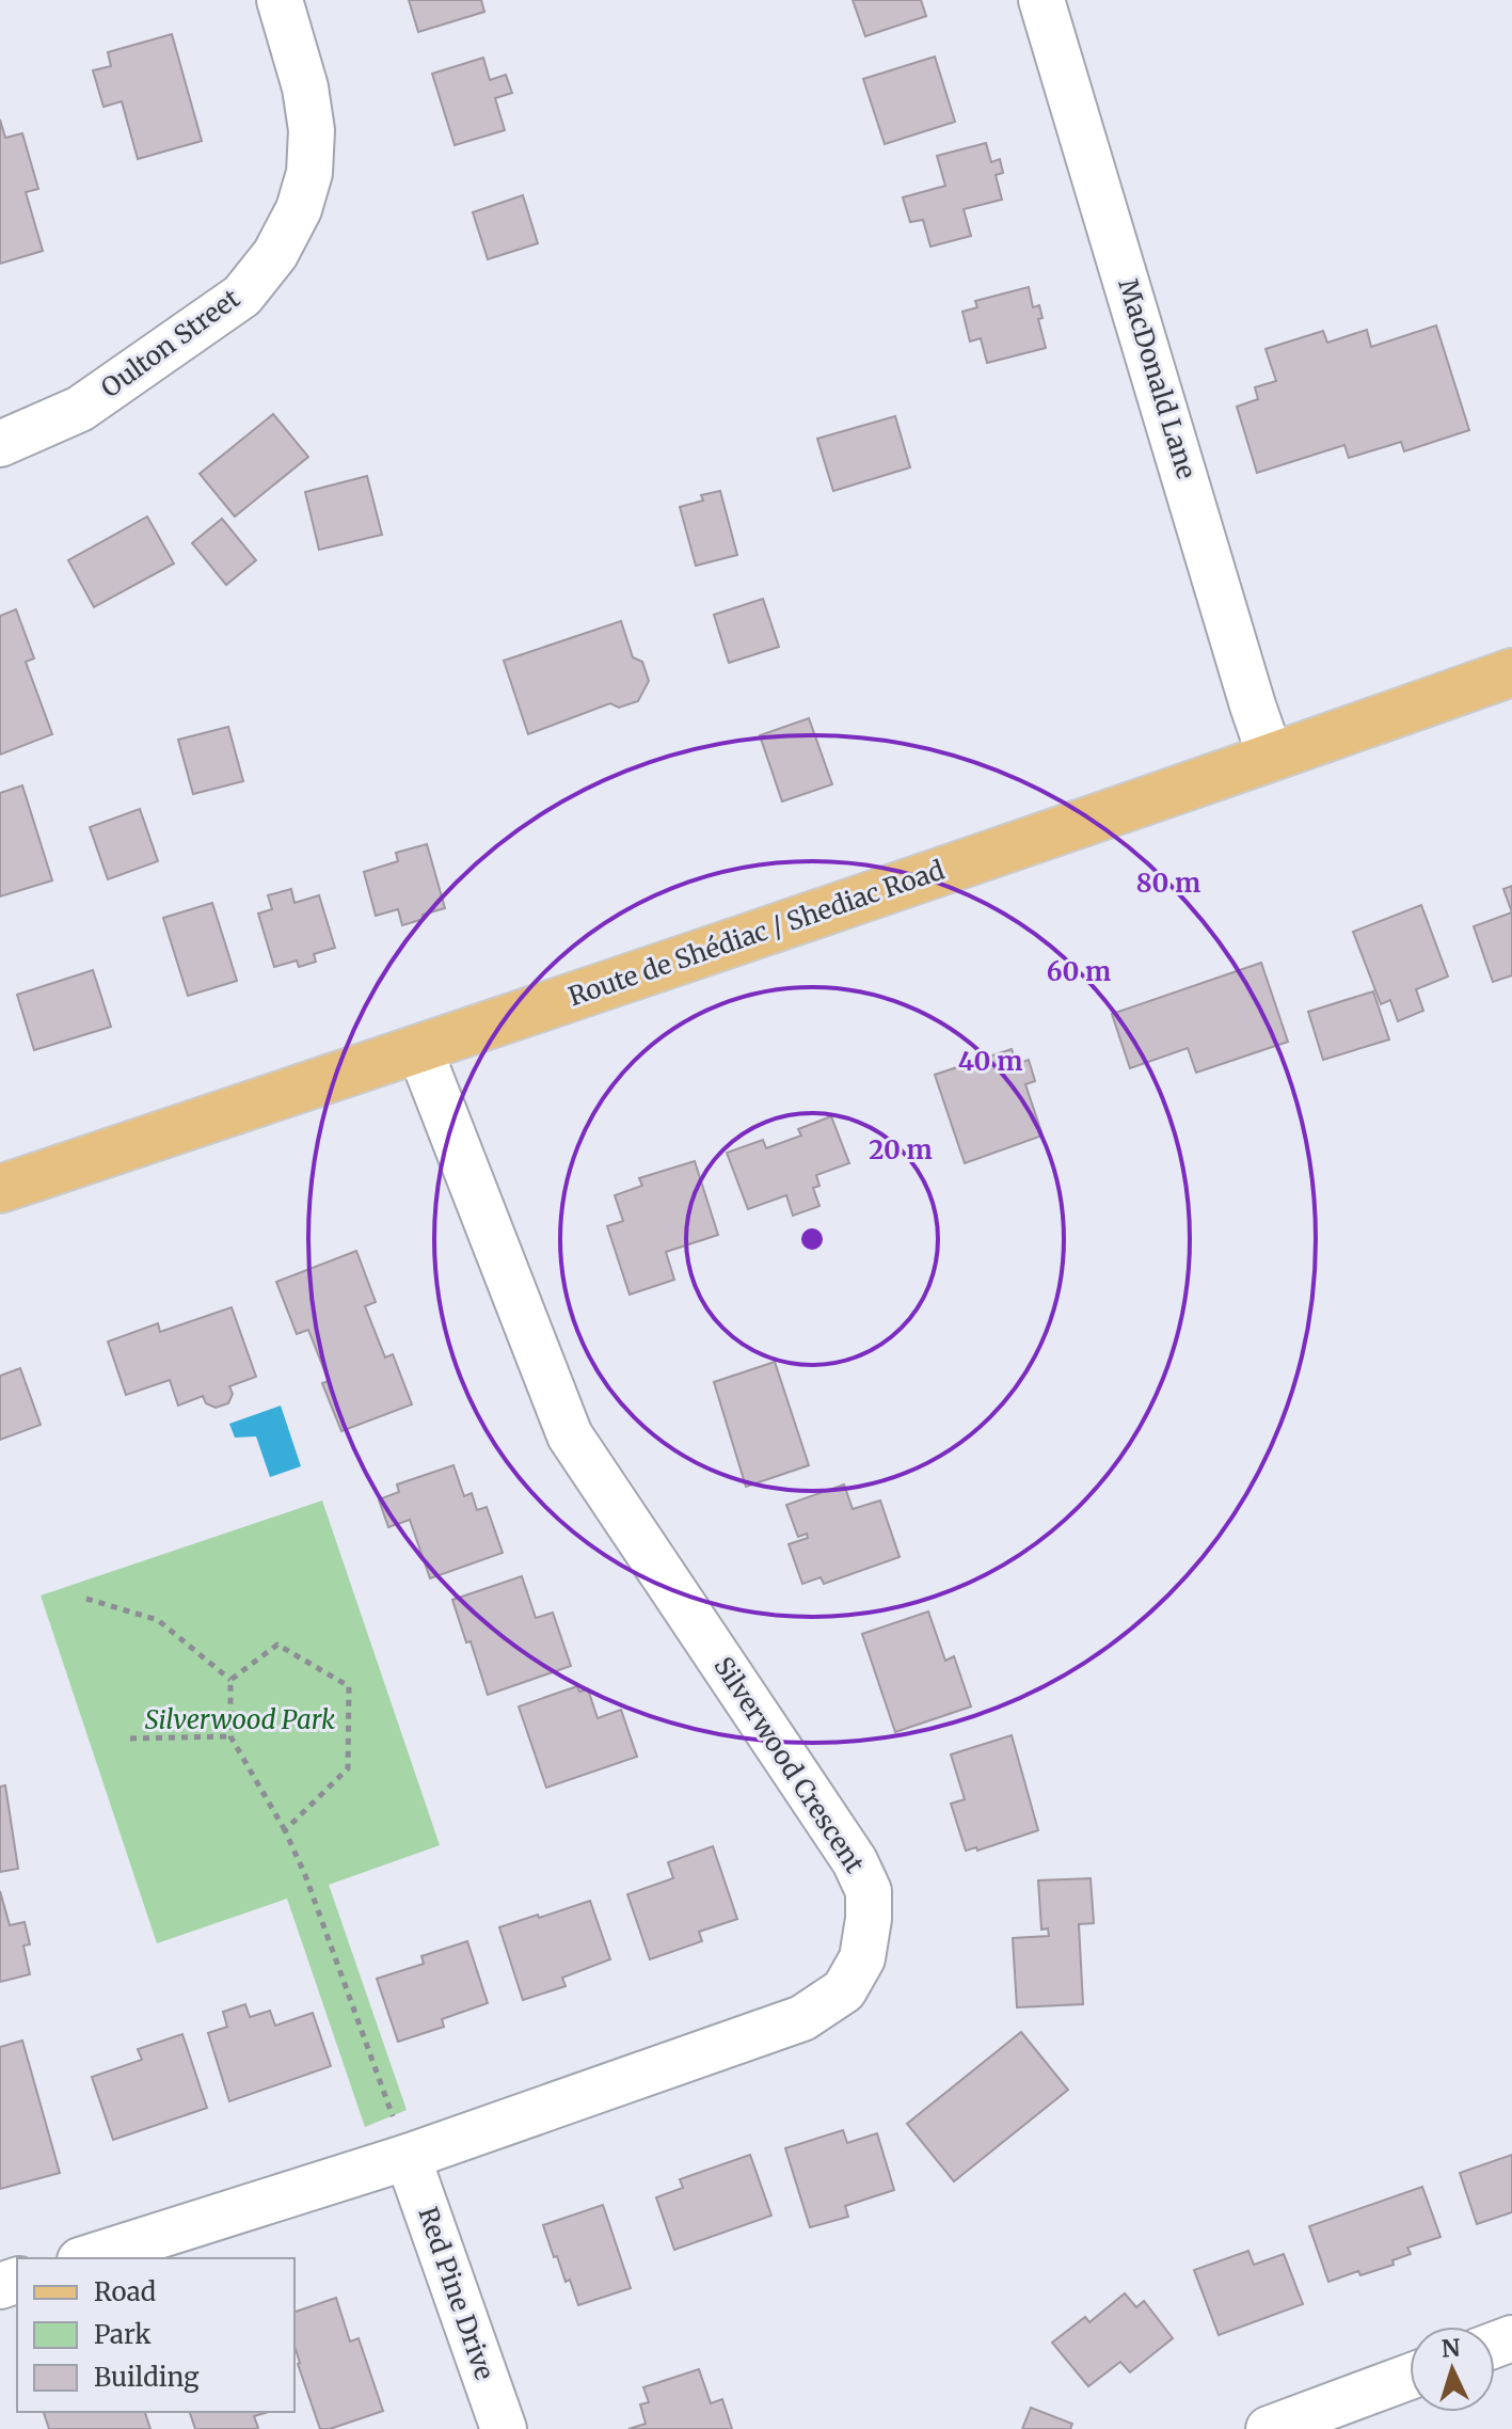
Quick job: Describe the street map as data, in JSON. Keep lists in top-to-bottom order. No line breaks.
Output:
{"streets":{"main road":["Route de Shédiac / Shediac Road"],"street":["Oulton Street","MacDonald Lane","Silverwood Crescent","Red Pine Drive"]},"crossings":[["MacDonald Lane","Route de Shédiac / Shediac Road"],["Route de Shédiac / Shediac Road","Silverwood Crescent"],["Silverwood Crescent","Red Pine Drive"]],"parks":["Silverwood Park"],"legend":["Road","Park","Building"],"north":"top","rings":["80 m","60 m","40 m","20 m"]}
